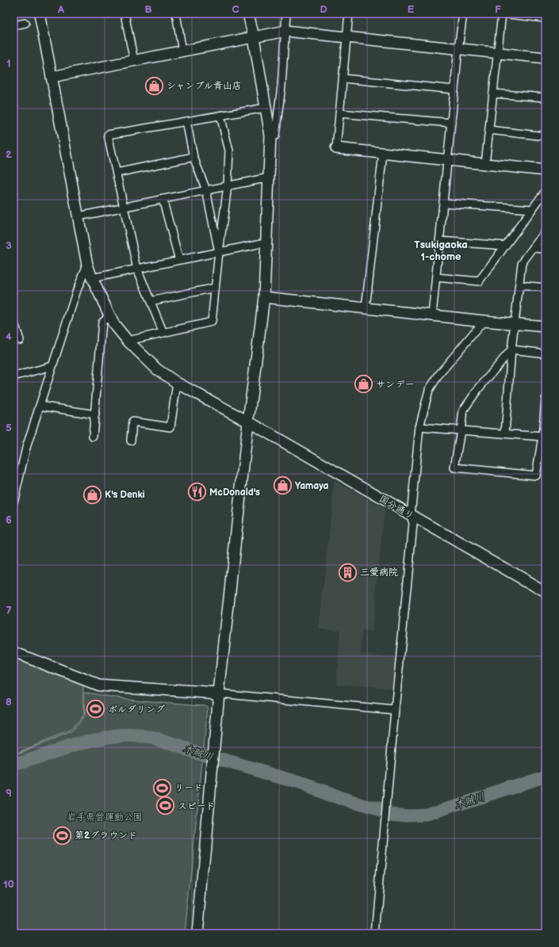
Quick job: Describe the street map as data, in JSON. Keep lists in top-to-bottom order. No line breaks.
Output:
{"streets":{"street":["国分通り"]},"districts":["Tsukigaoka 1-chome"],"water":["木賊川"],"parks":["岩手県営運動公園"],"places":{"shop":["シャンブル青山店","サンデー","Yamaya","K's Denki"],"restaurant":["McDonald's"],"building":["三愛病院"],"sports":["ボルダリング","リード","スピード","第2グラウンド"]},"grid":{"columns":["A","B","C","D","E","F"],"rows":["1","2","3","4","5","6","7","8","9","10"]}}
